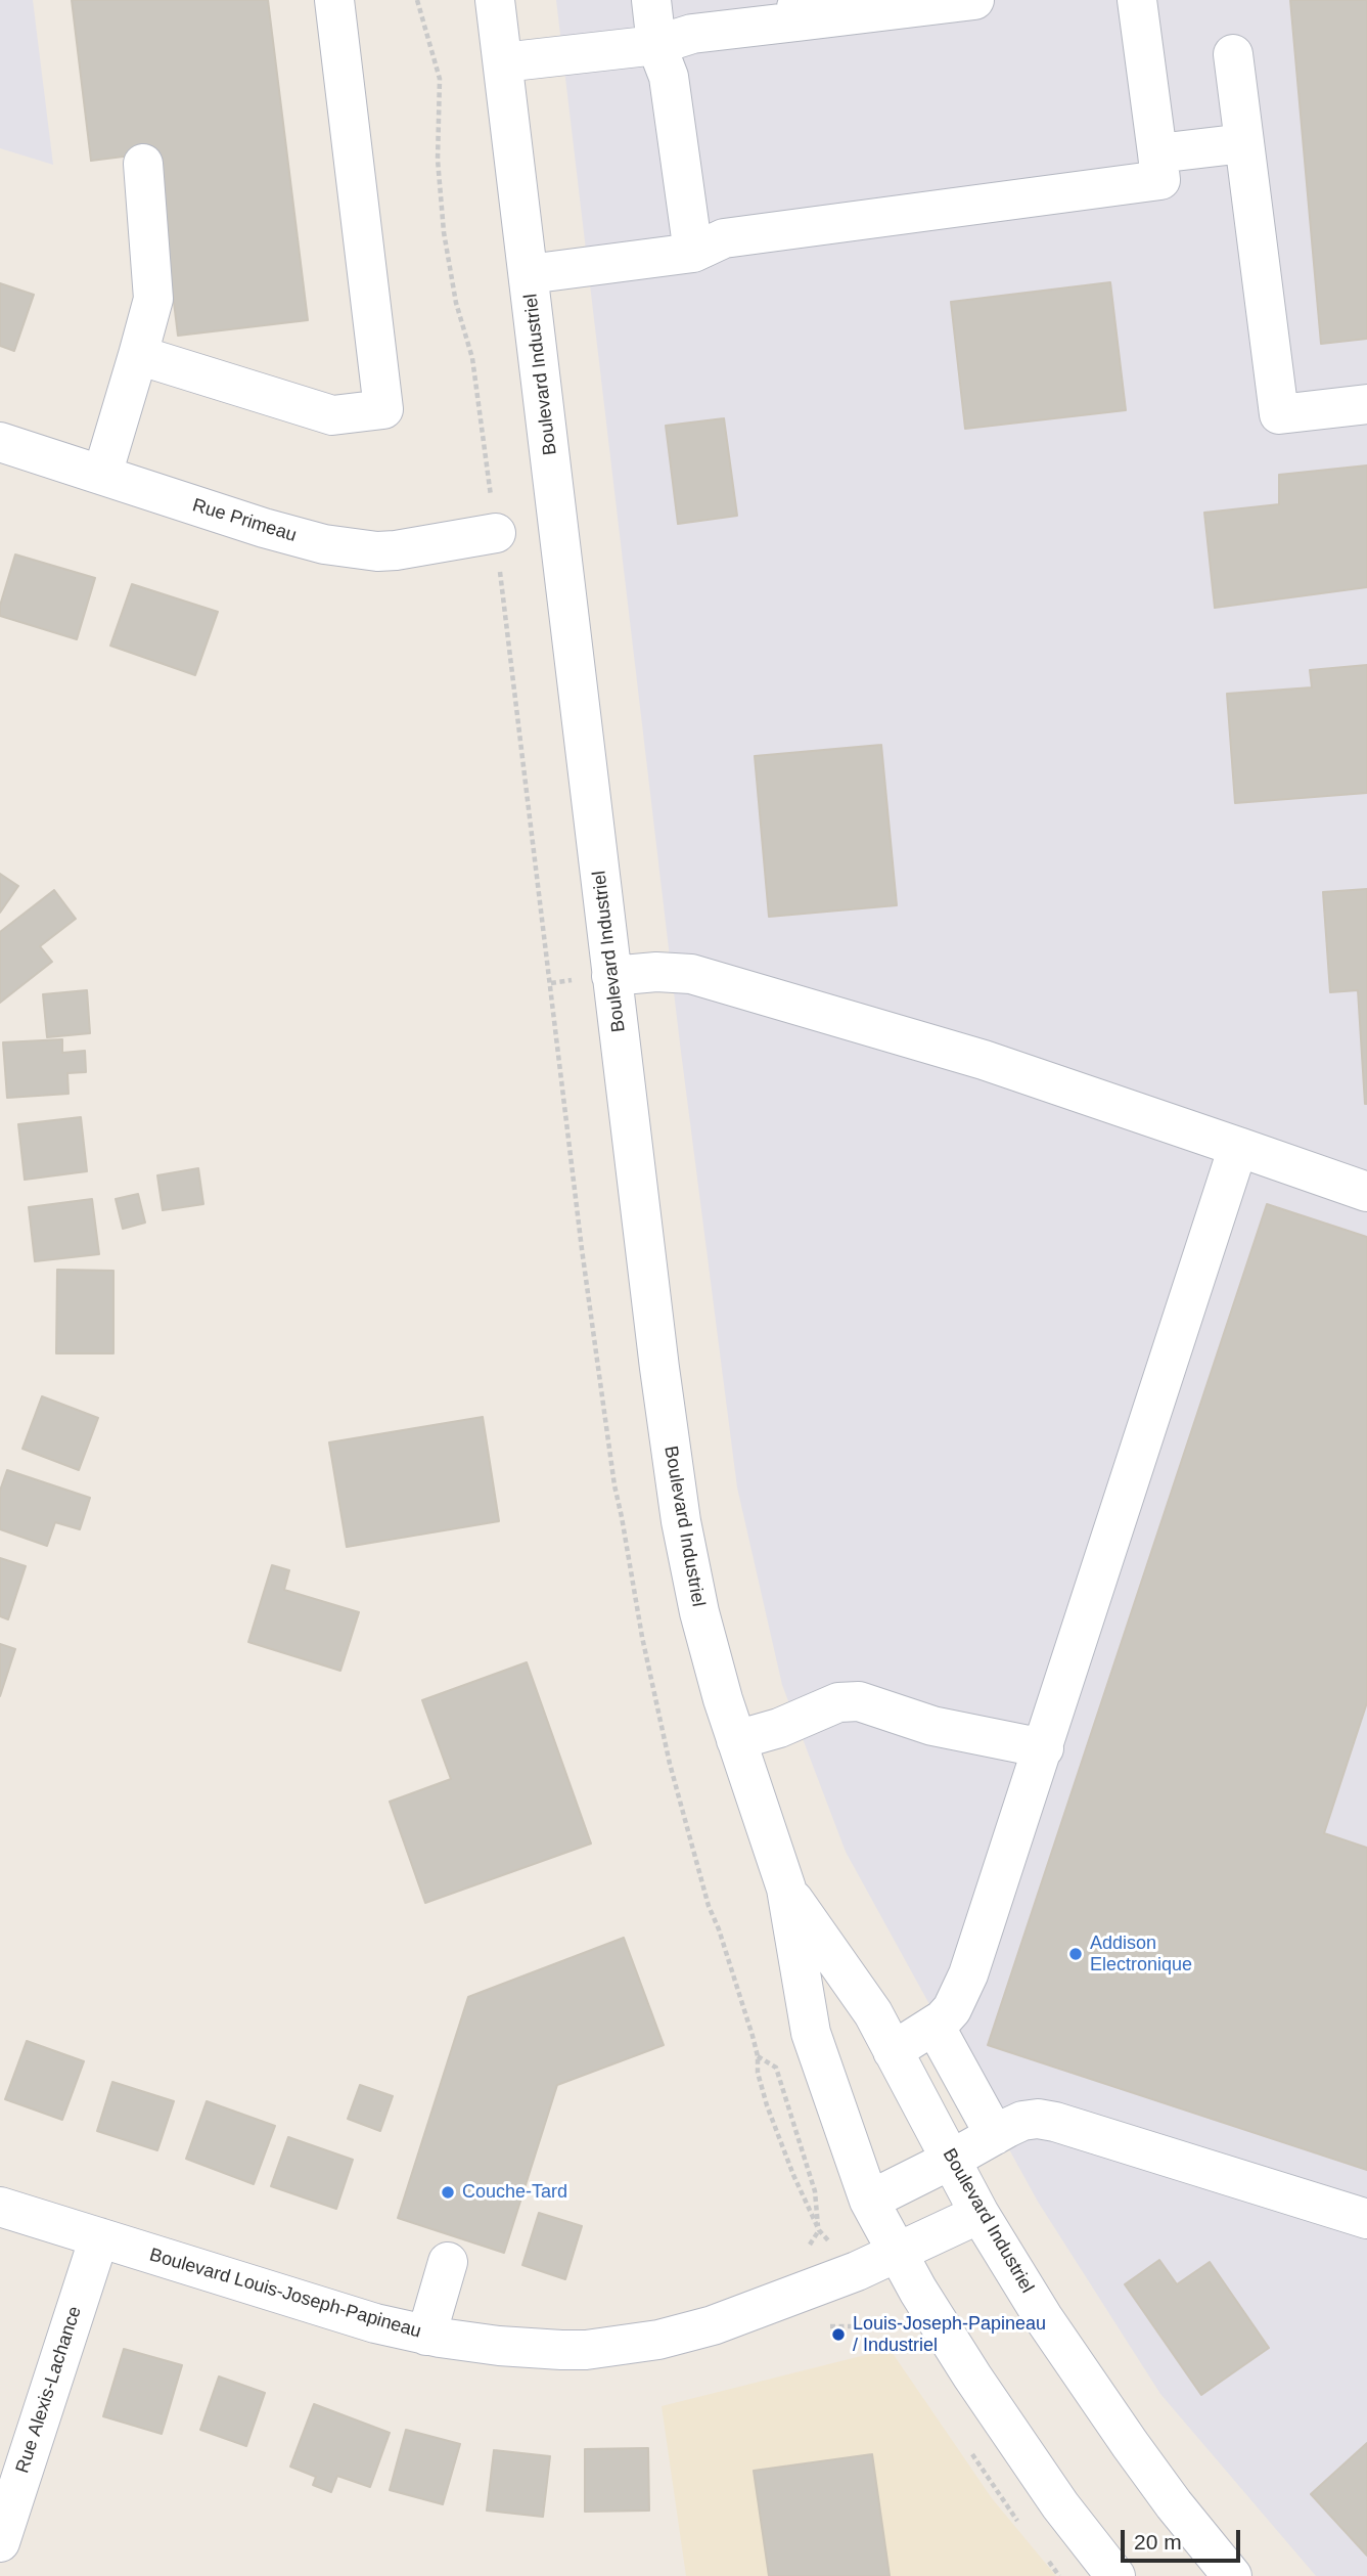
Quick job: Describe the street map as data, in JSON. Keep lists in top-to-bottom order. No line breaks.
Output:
{"streets":{"street":["Boulevard Industriel","Rue Primeau","Boulevard Louis-Joseph-Papineau","Rue Alexis-Lachance"]},"crossings":[["Boulevard Industriel","Boulevard Louis-Joseph-Papineau"],["Boulevard Louis-Joseph-Papineau","Rue Alexis-Lachance"]],"places":["Addison Electronique","Couche-Tard","Louis-Joseph-Papineau / Industriel"],"scale_bar":"20 m"}
